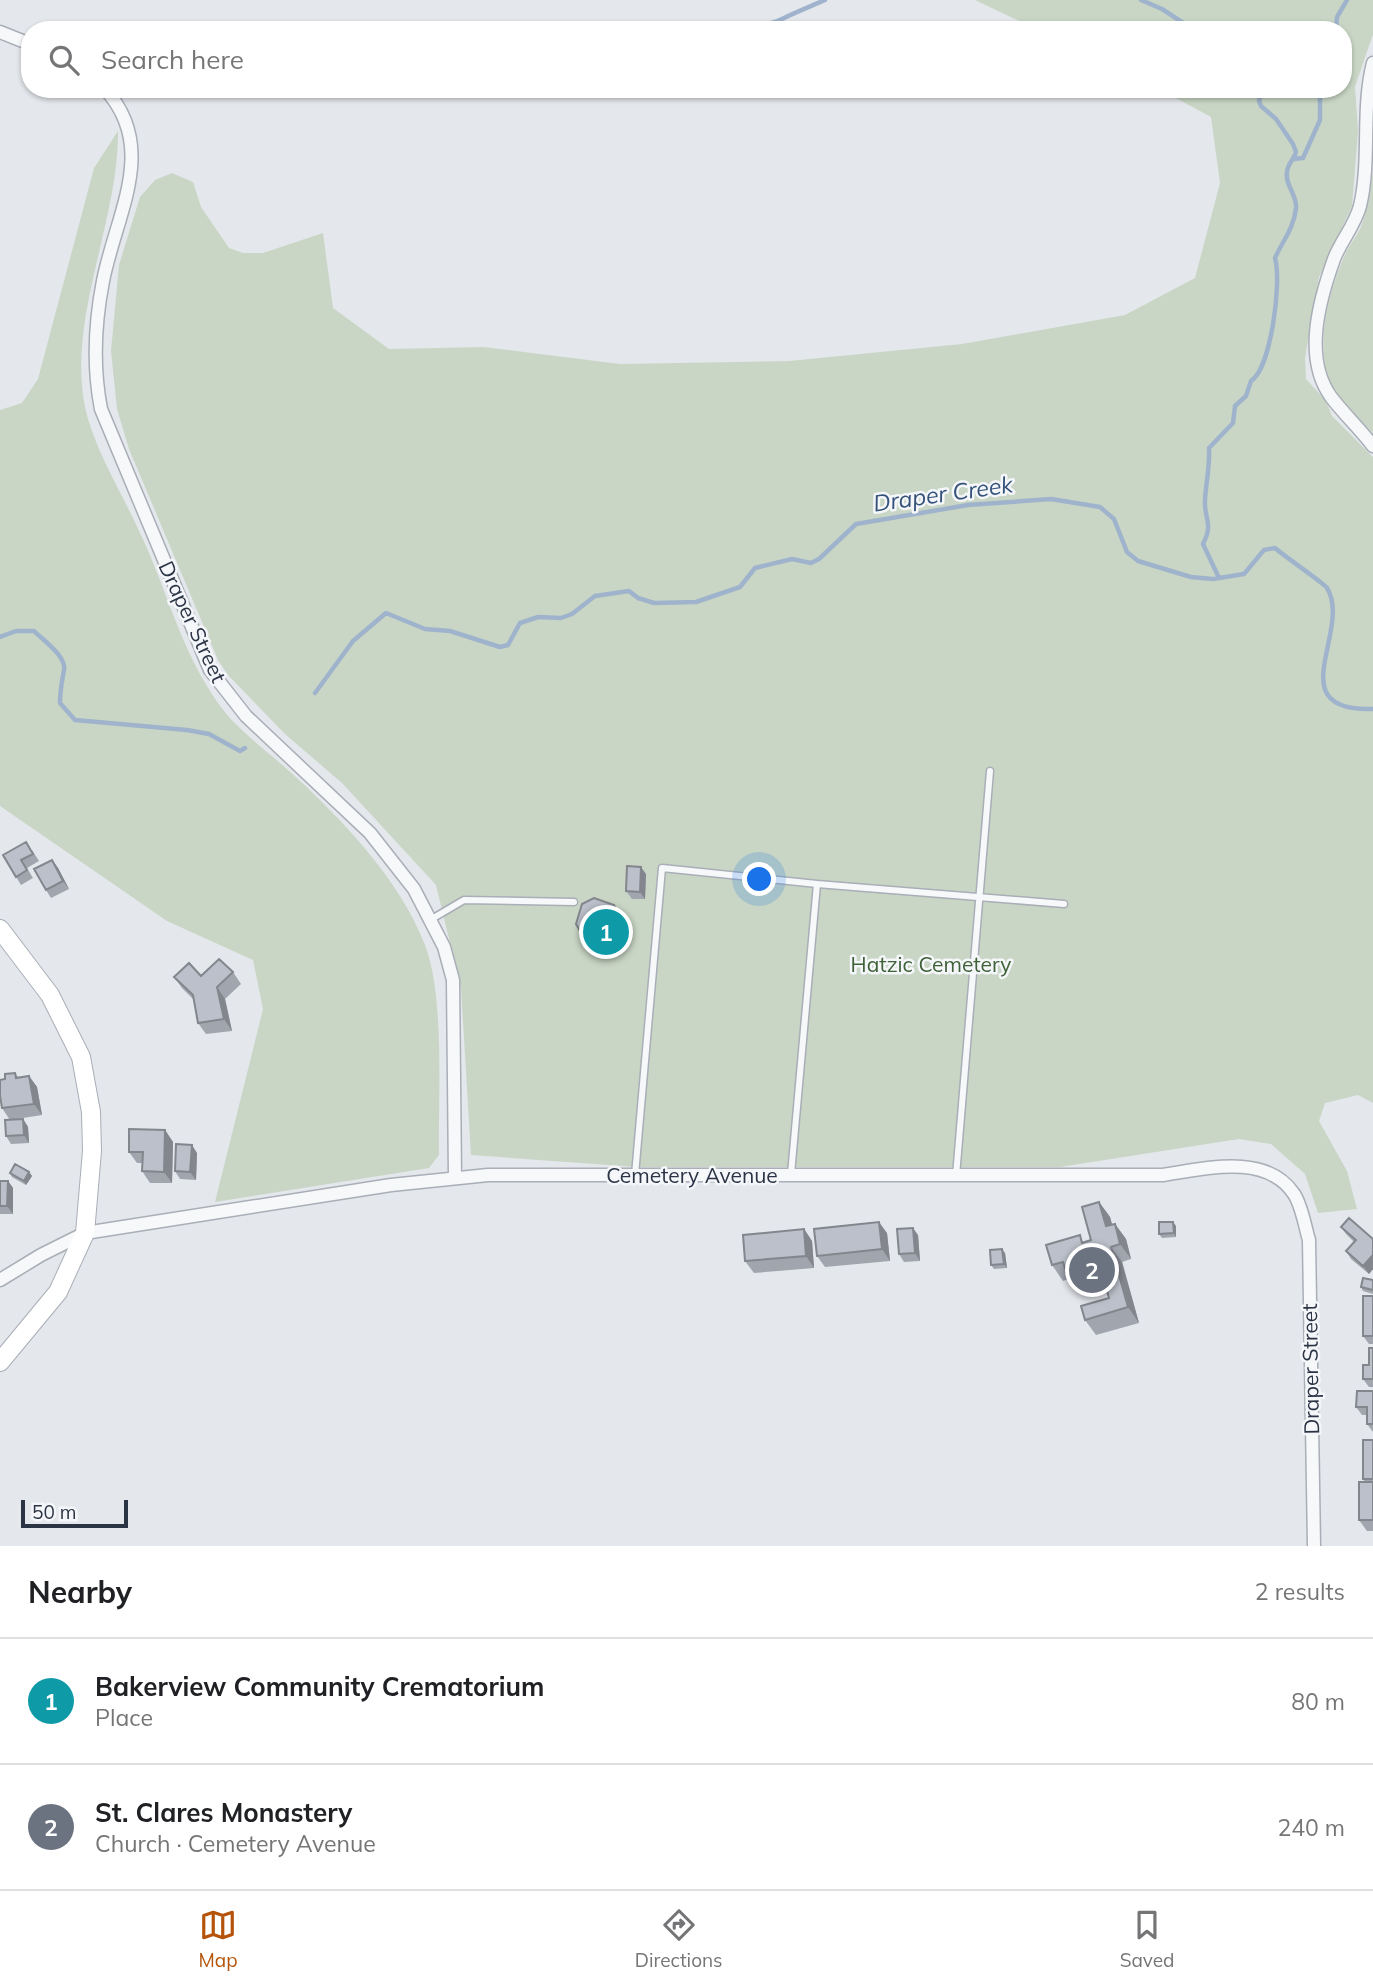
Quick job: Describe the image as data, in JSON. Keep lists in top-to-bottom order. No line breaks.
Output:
{"streets":{"street":["Draper Street","Cemetery Avenue"]},"crossings":[["Draper Street","Cemetery Avenue"]],"water":["Draper Creek"],"parks":["Hatzic Cemetery"],"scale_bar":"50 m","page":{"search":"Search here","pins":["1","2"],"scale":"50 m","heading":["Nearby","2 results"],"list":[{"mark":"1","name":"Bakerview Community Crematorium","note":"Place","value":"80 m"},{"mark":"2","name":"St. Clares Monastery","note":"Church · Cemetery Avenue","value":"240 m"}],"nav":["Map","Directions","Saved"]}}
